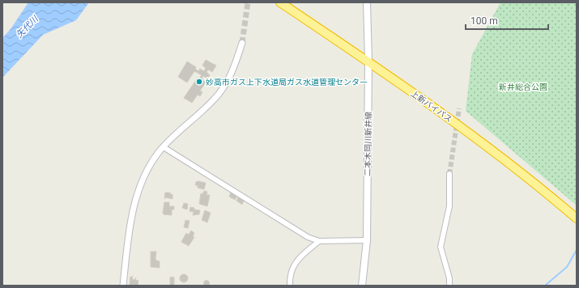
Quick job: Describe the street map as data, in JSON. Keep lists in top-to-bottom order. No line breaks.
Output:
{"streets":{"highway":["上新バイパス"],"main road":["二本木岡川新井線"]},"crossings":[["上新バイパス","二本木岡川新井線"]],"water":["矢代川"],"parks":["新井総合公園"],"places":["妙高市ガス上下水道局ガス水道管理センター"],"scale_bar":"100 m"}
